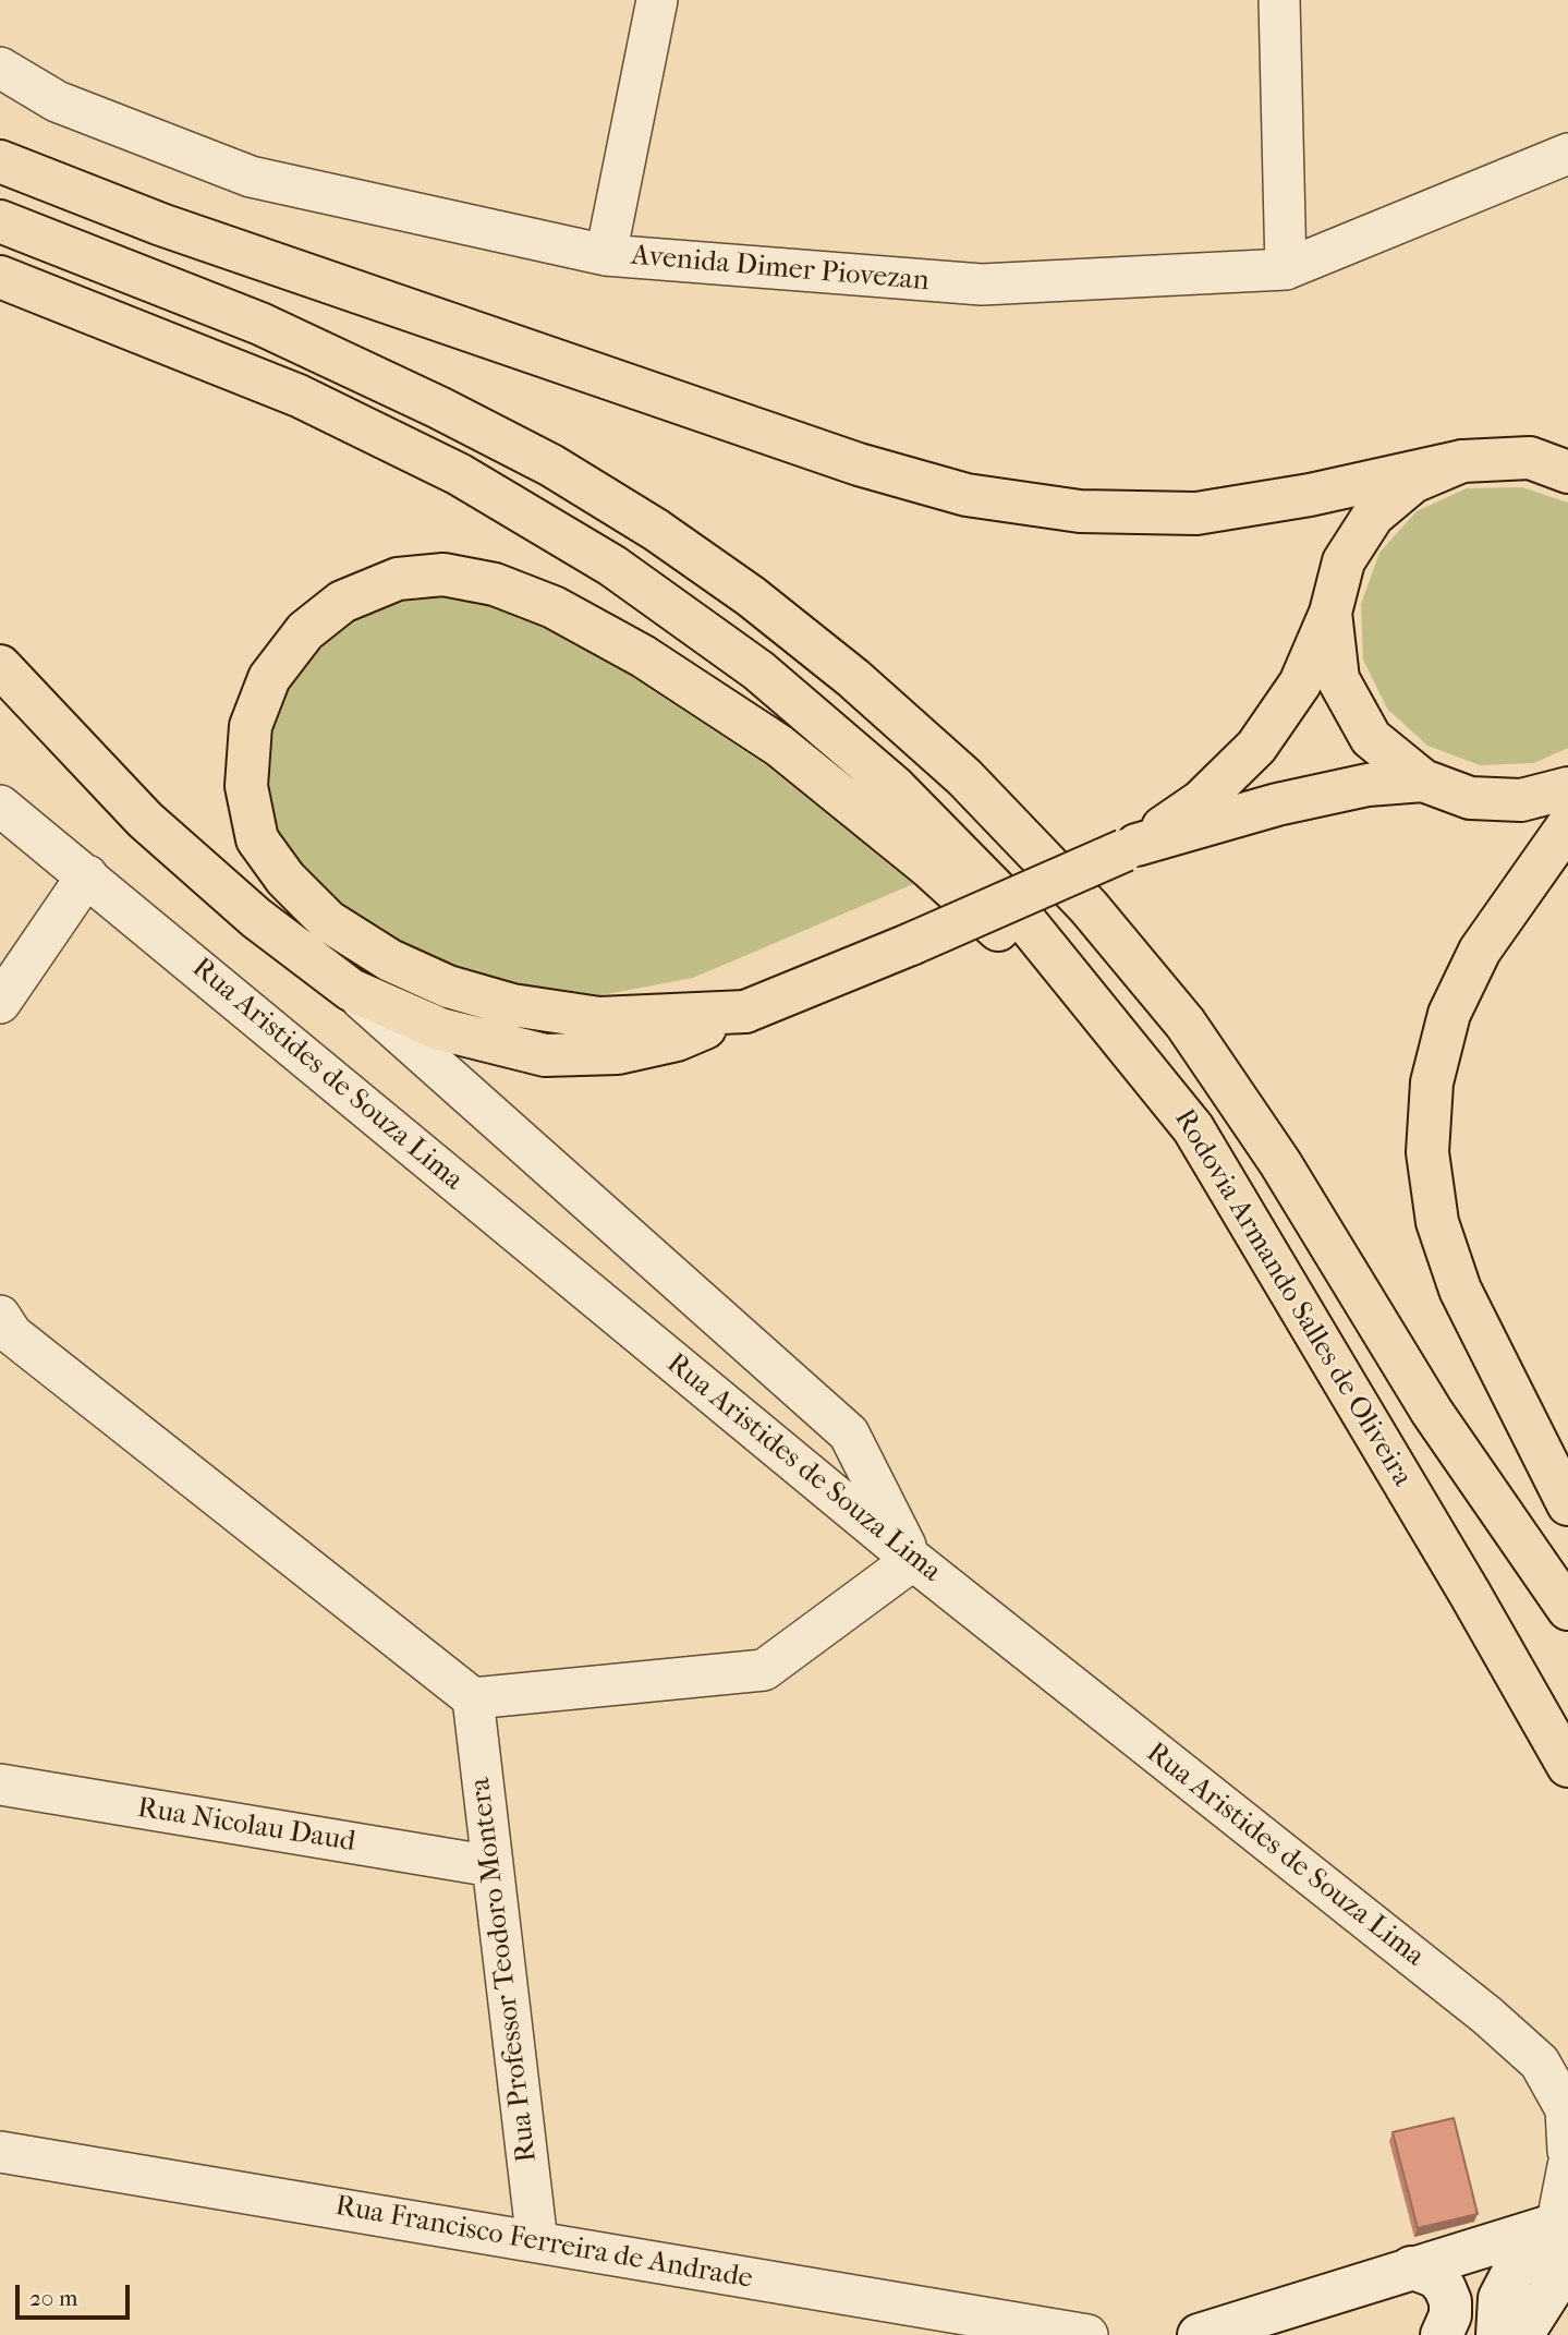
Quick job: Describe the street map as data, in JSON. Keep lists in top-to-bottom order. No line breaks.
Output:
{"streets":{"main road":["Rodovia Armando Salles de Oliveira"],"street":["Avenida Dimer Piovezan","Rua Aristides de Souza Lima","Rua Nicolau Daud","Rua Professor Teodoro Montera","Rua Francisco Ferreira de Andrade"]},"crossings":[["Rua Nicolau Daud","Rua Professor Teodoro Montera"],["Rua Professor Teodoro Montera","Rua Francisco Ferreira de Andrade"]],"scale_bar":"20 m"}
